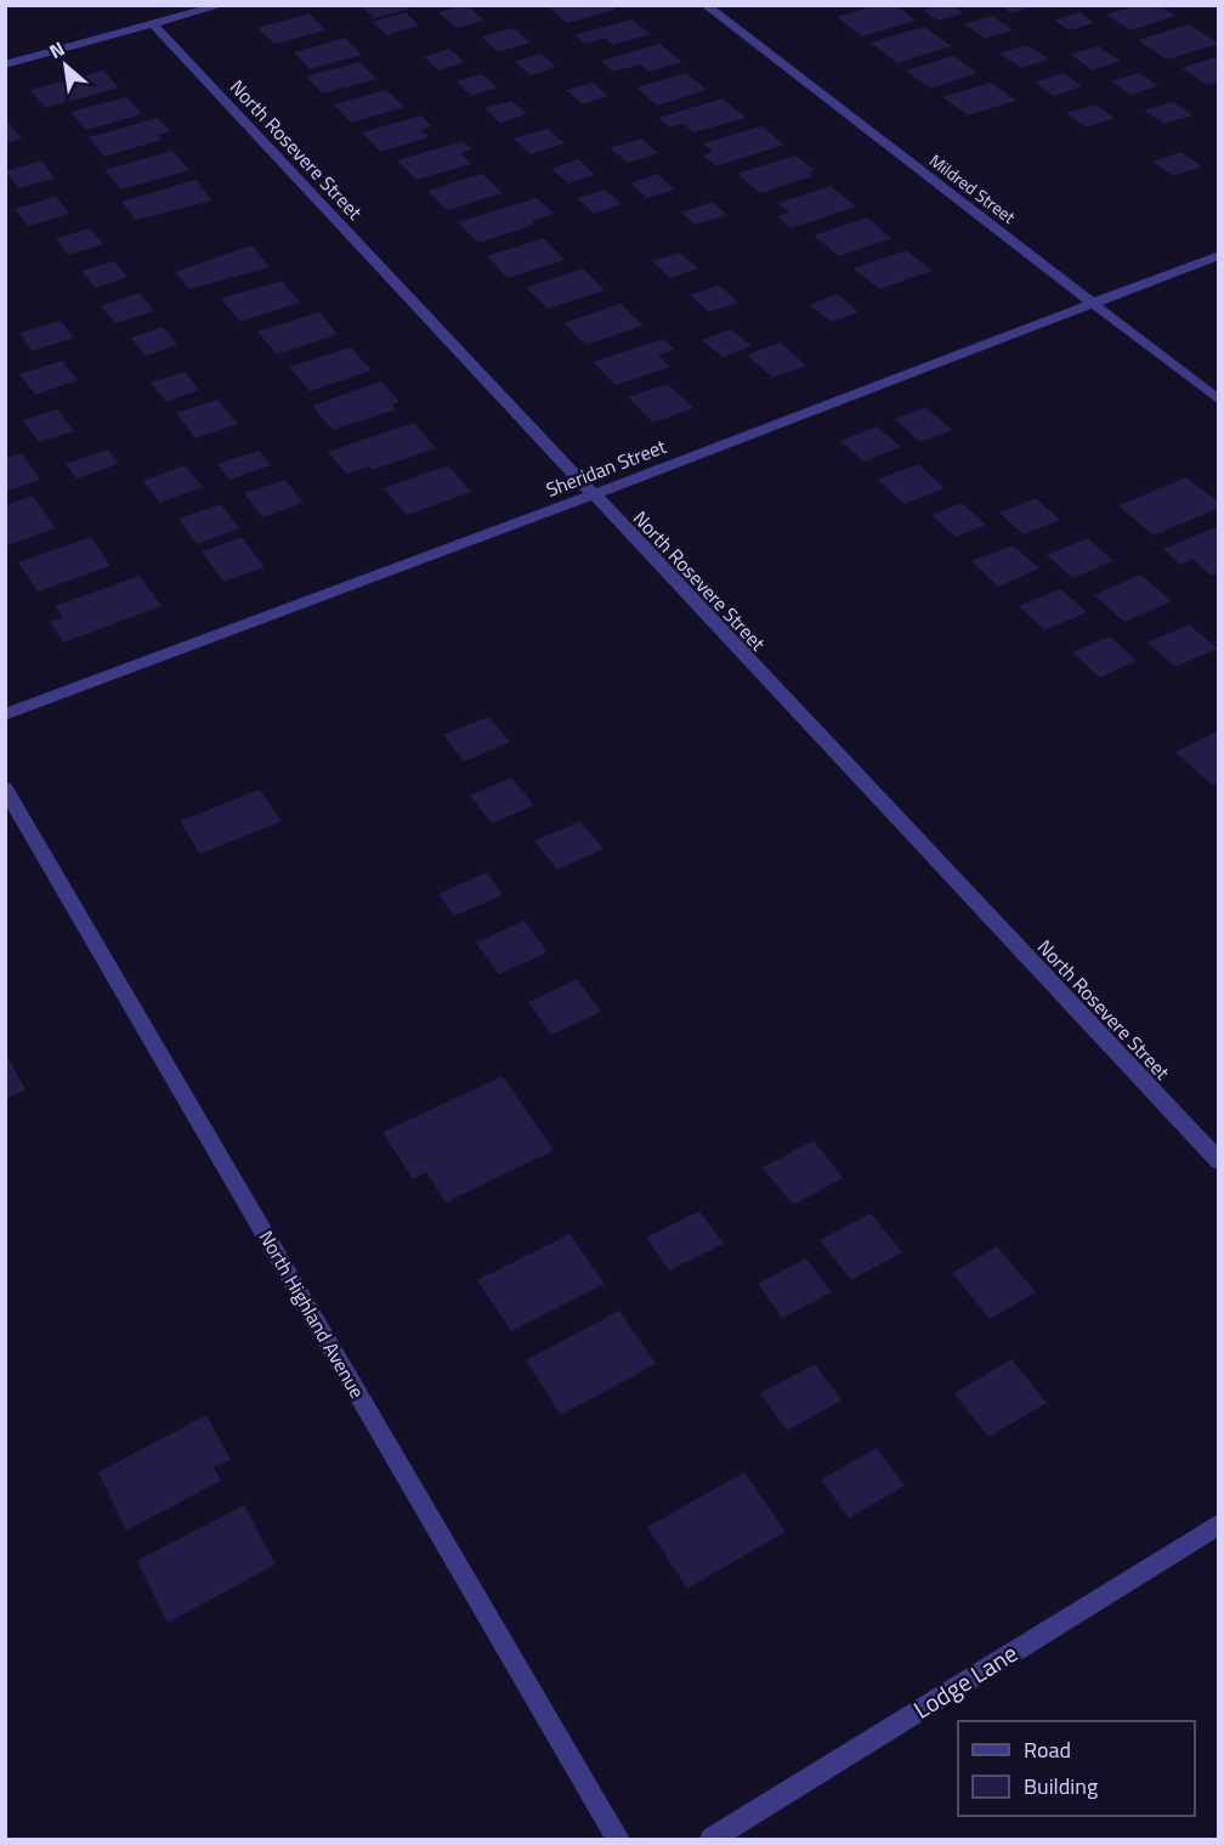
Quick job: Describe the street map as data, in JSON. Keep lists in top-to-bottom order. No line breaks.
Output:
{"streets":{"street":["North Rosevere Street","Mildred Street","Sheridan Street","North Highland Avenue","Lodge Lane"]},"crossings":[["North Rosevere Street","Sheridan Street"],["Mildred Street","Sheridan Street"]],"legend":["Road","Building"],"north":"top left"}
